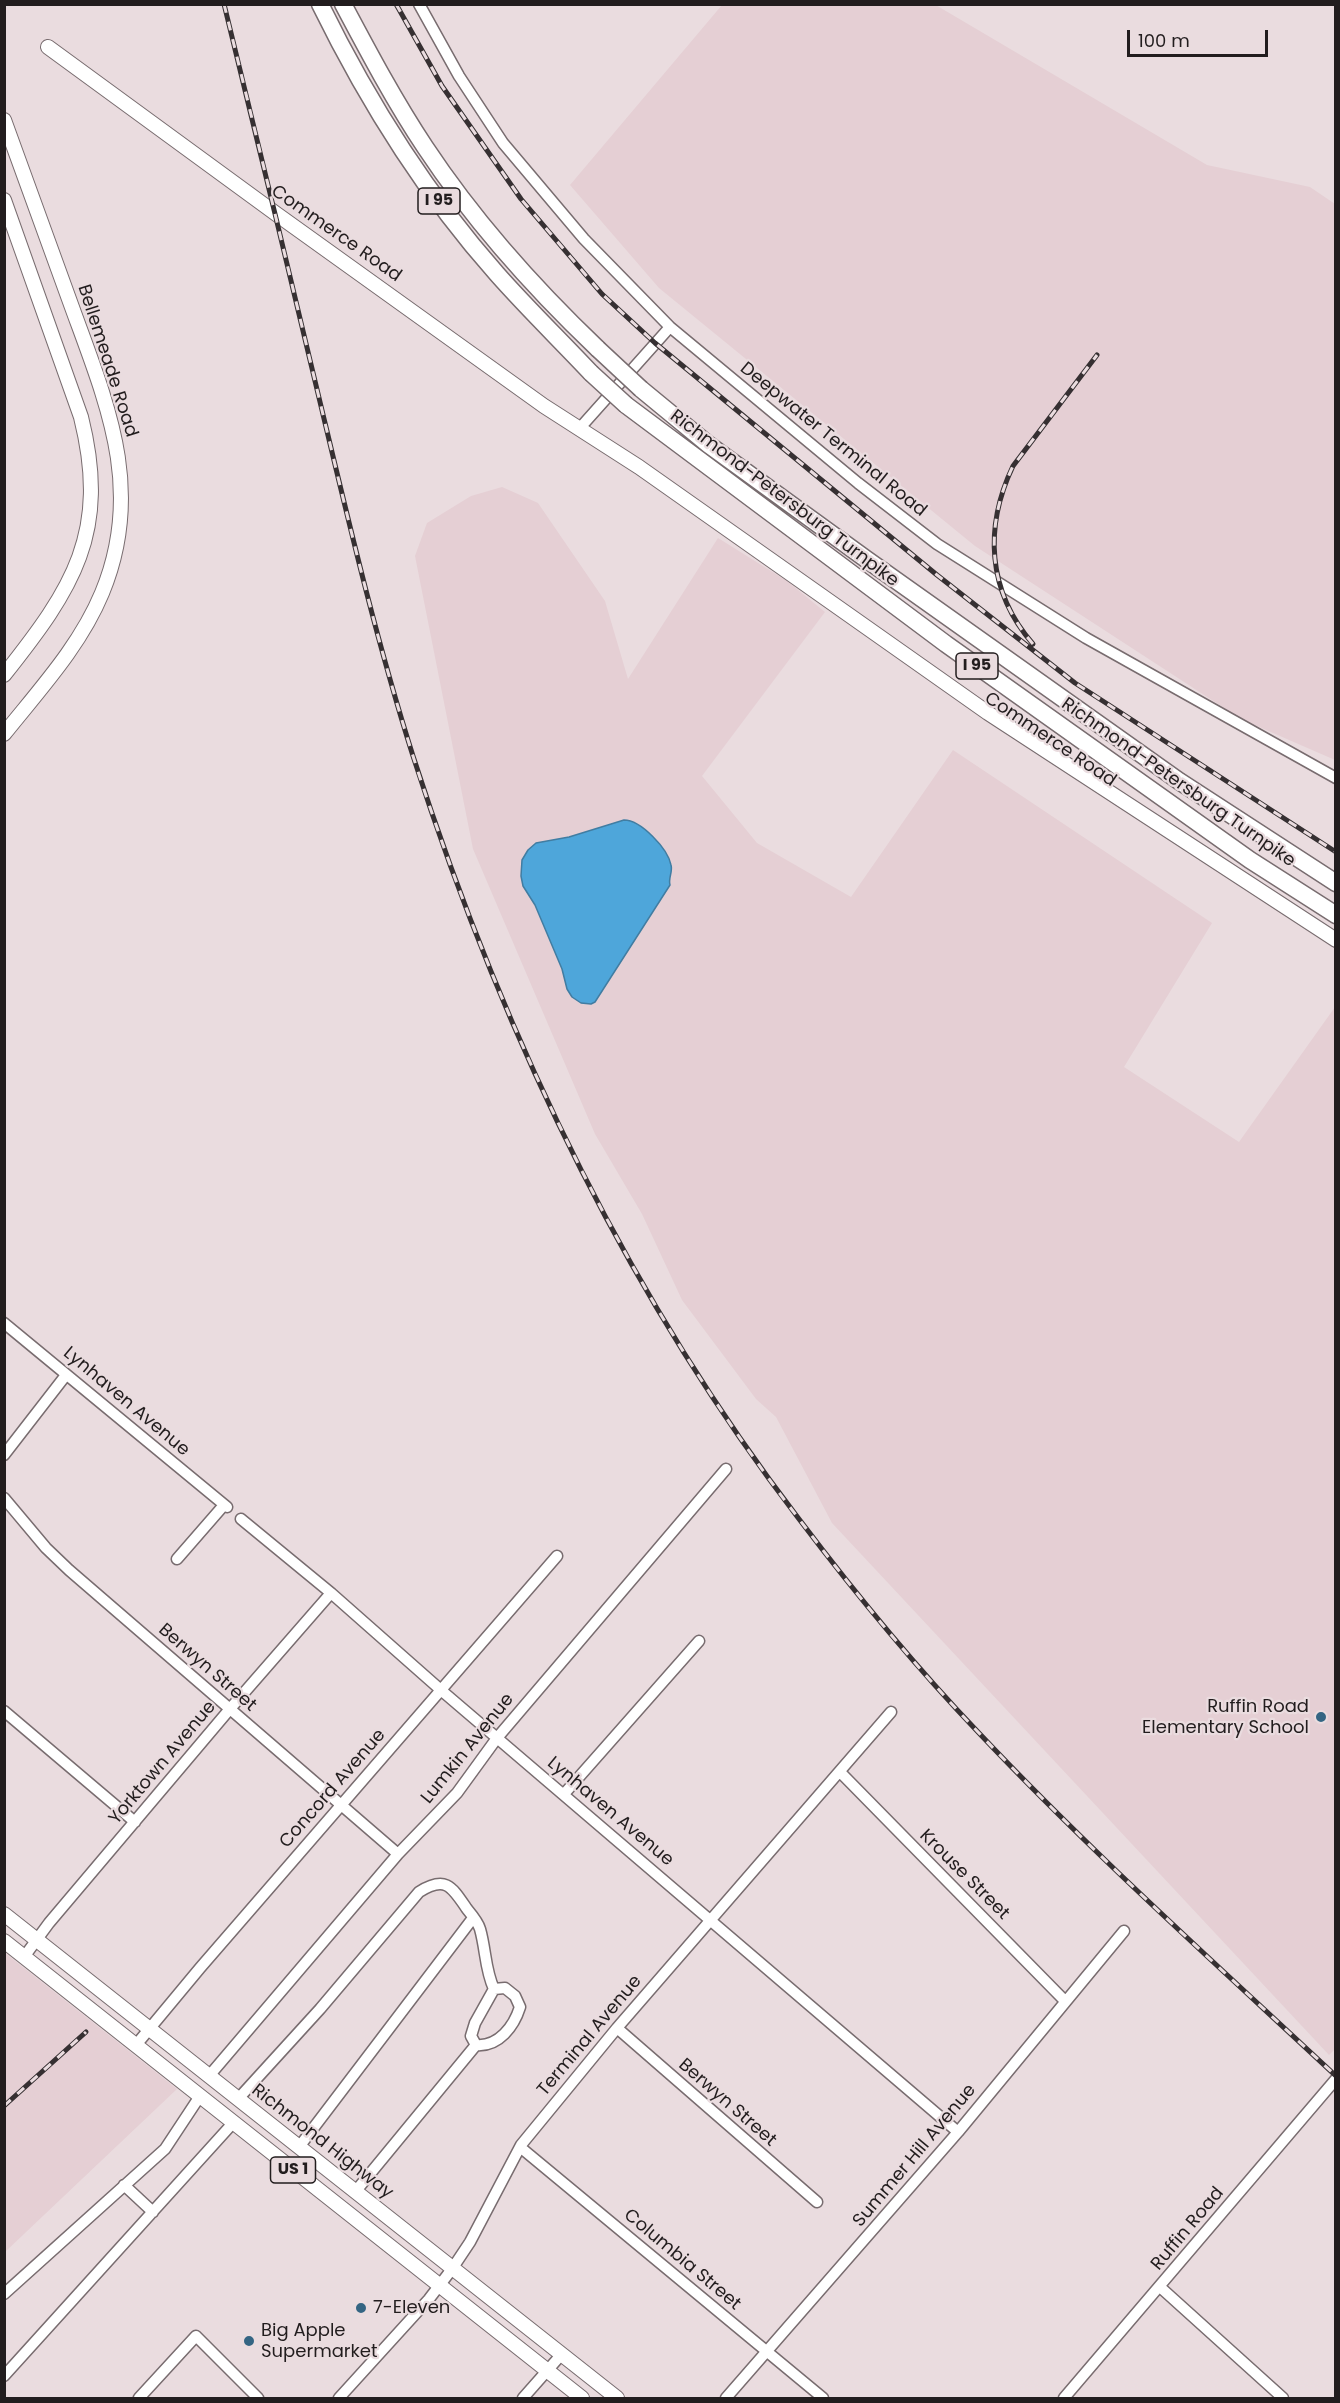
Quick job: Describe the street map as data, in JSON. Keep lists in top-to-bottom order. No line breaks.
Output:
{"streets":{"highway":["I 95","Richmond-Petersburg Turnpike"],"main road":["Commerce Road","Bellemeade Road","Richmond Highway","US 1"],"street":["Deepwater Terminal Road","Lynhaven Avenue","Berwyn Street","Lumkin Avenue","Yorktown Avenue","Concord Avenue","Krouse Street","Terminal Avenue","Summer Hill Avenue","Ruffin Road","Columbia Street"]},"crossings":[["Lynhaven Avenue","Lumkin Avenue"],["Lynhaven Avenue","Yorktown Avenue"],["Lynhaven Avenue","Concord Avenue"],["Lynhaven Avenue","Terminal Avenue"],["Lynhaven Avenue","Summer Hill Avenue"],["Berwyn Street","Lumkin Avenue"],["Berwyn Street","Yorktown Avenue"],["Berwyn Street","Concord Avenue"],["Berwyn Street","Terminal Avenue"],["Lumkin Avenue","Richmond Highway"],["Yorktown Avenue","Richmond Highway"],["Yorktown Avenue","US 1"],["Concord Avenue","Richmond Highway"],["Concord Avenue","US 1"],["Krouse Street","Terminal Avenue"],["Krouse Street","Summer Hill Avenue"],["Terminal Avenue","Richmond Highway"],["Terminal Avenue","US 1"],["Terminal Avenue","Columbia Street"],["Summer Hill Avenue","Columbia Street"]],"places":["Ruffin Road Elementary School","7-Eleven","Big Apple Supermarket"],"scale_bar":"100 m"}
